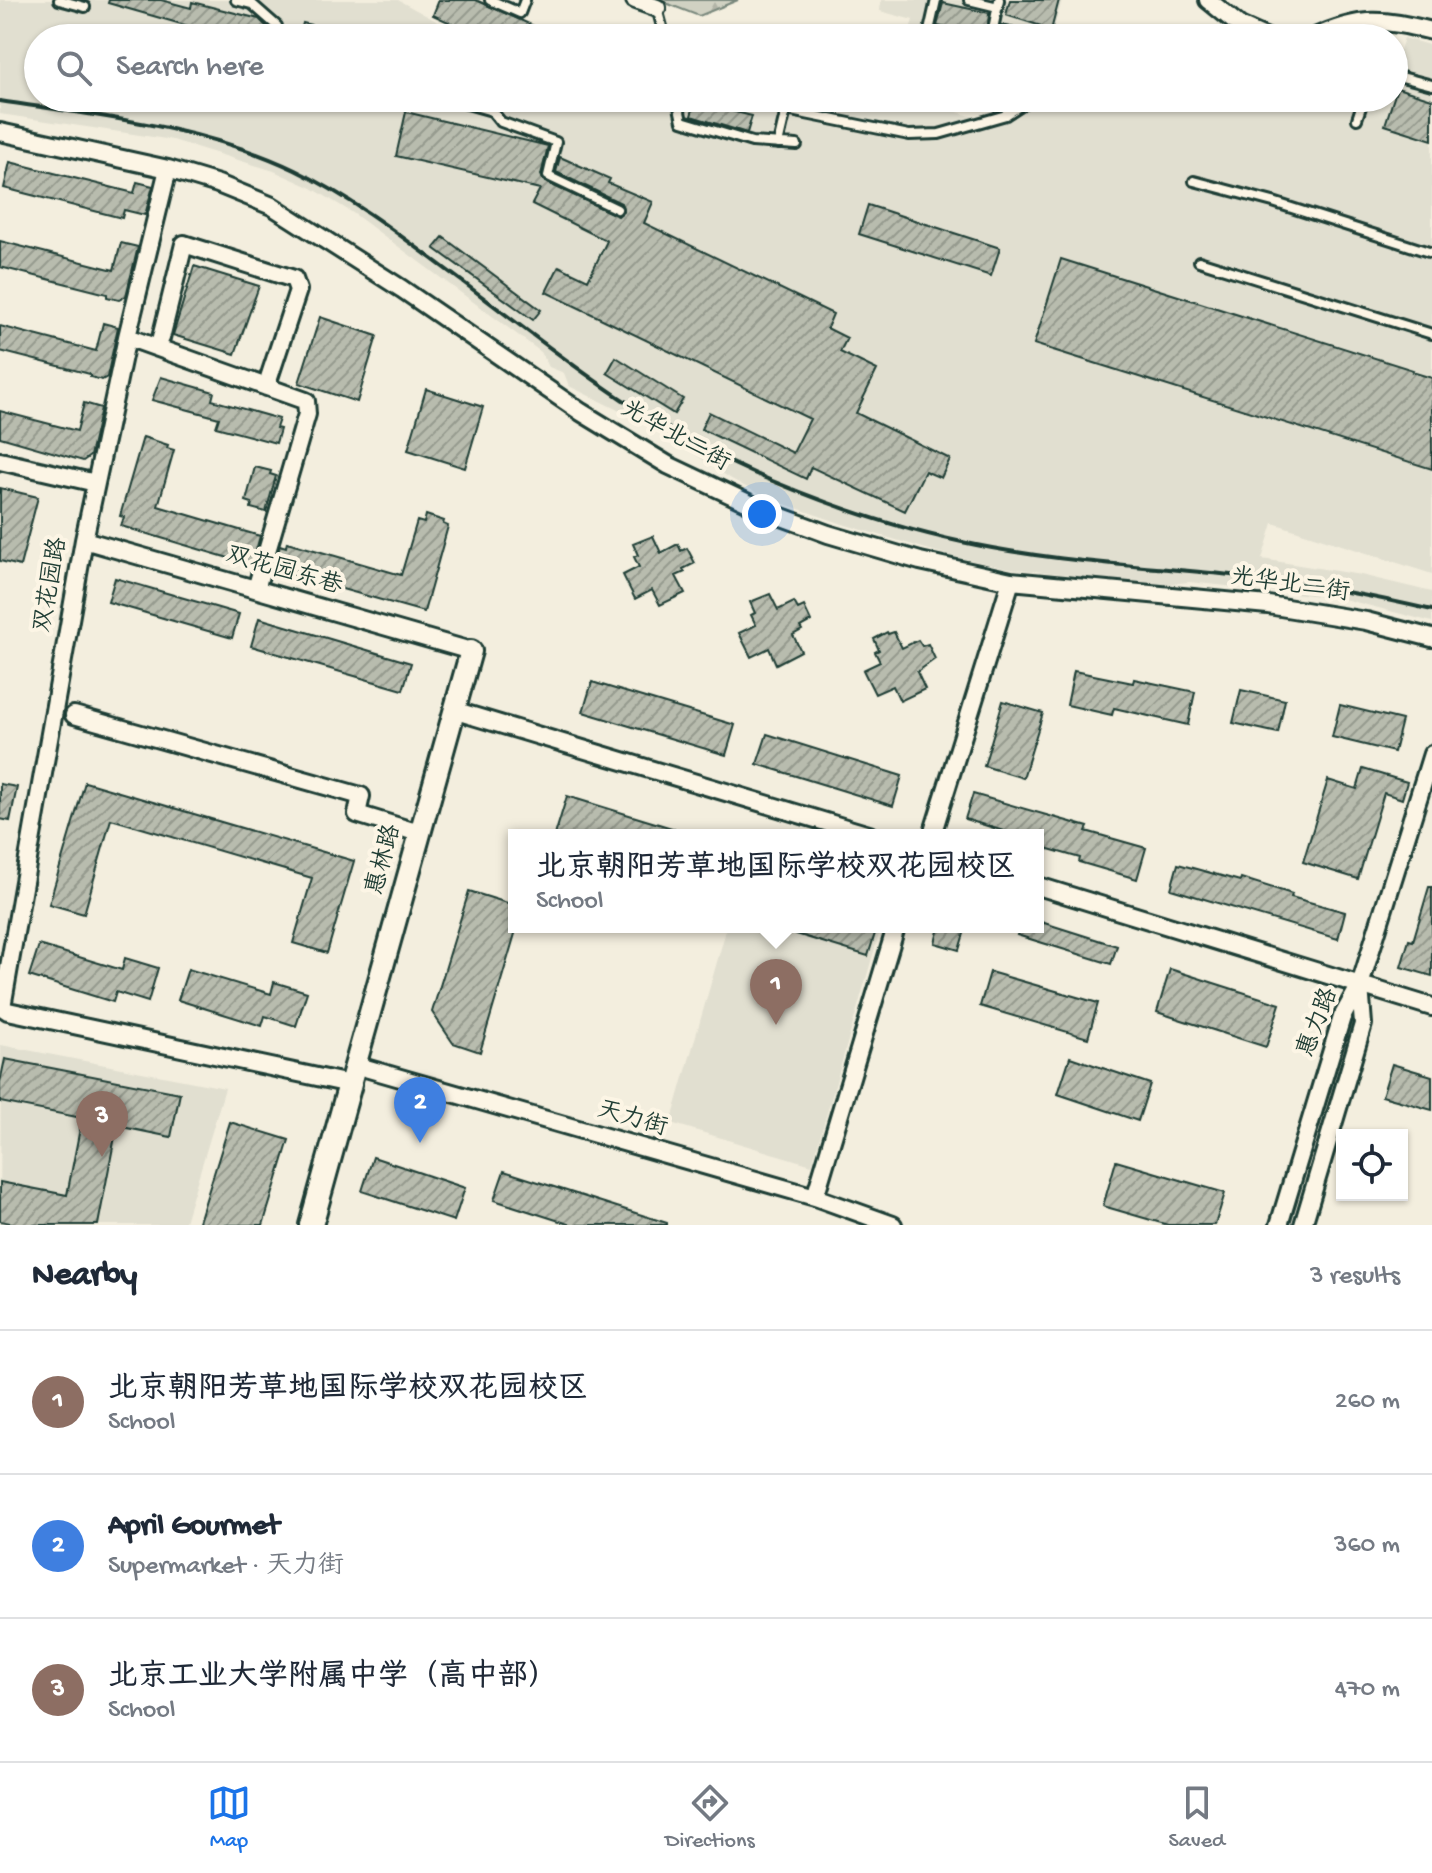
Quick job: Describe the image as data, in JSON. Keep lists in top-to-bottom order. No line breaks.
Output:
{"streets":{"street":["光华北二街","双花园东巷","双花园路","惠林路","惠力路","天力街"]},"crossings":[["光华北二街","双花园路"],["双花园东巷","双花园路"],["双花园东巷","惠林路"],["双花园路","天力街"],["惠林路","天力街"]],"page":{"search":"Search here","popup":["北京朝阳芳草地国际学校双花园校区","School"],"pins":["1","2","3"],"heading":["Nearby","3 results"],"list":[{"mark":"1","name":"北京朝阳芳草地国际学校双花园校区","note":"School","value":"260 m"},{"mark":"2","name":"April Gourmet","note":"Supermarket · 天力街","value":"360 m"},{"mark":"3","name":"北京工业大学附属中学（高中部）","note":"School","value":"470 m"}],"nav":["Map","Directions","Saved"]}}
